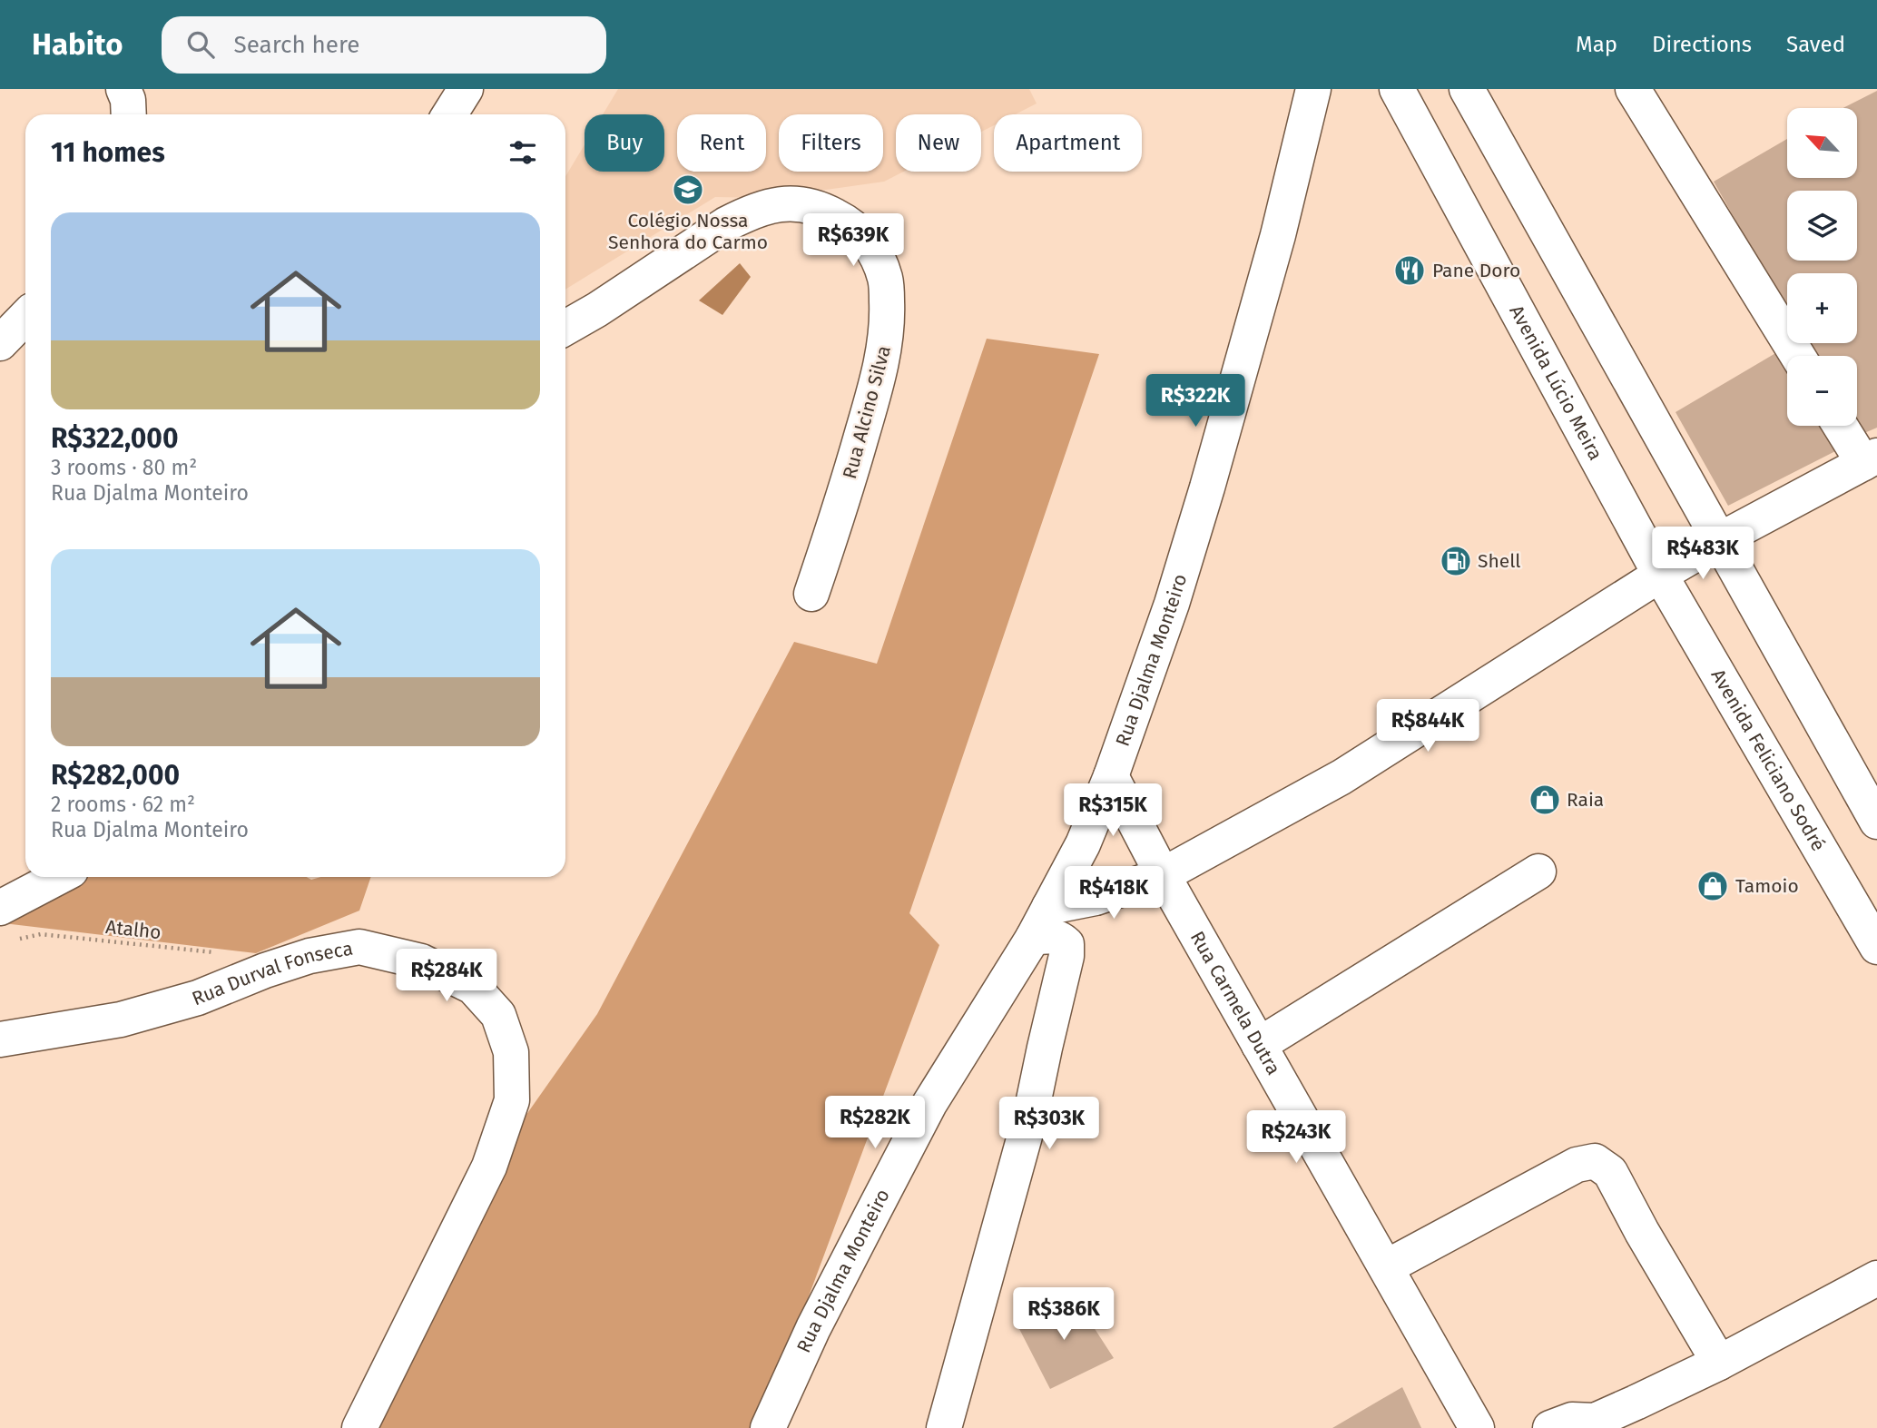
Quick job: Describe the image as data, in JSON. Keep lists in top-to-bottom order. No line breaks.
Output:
{"streets":{"main road":["Avenida Lúcio Meira","Rua Alcino Silva","Rua Djalma Monteiro","Avenida Feliciano Sodré","Rua Durval Fonseca","Rua Carmela Dutra"],"path":["Atalho"]},"crossings":[["Avenida Lúcio Meira","Avenida Feliciano Sodré"],["Rua Djalma Monteiro","Rua Carmela Dutra"],["Atalho","Rua Durval Fonseca"]],"places":{"school or university":["Colégio Nossa Senhora do Carmo"],"restaurant":["Pane Doro"],"fuel station":["Shell"],"shop":["Raia","Tamoio"]},"north":"top left","page":{"header":"Habito","search":"Search here","nav":["Map","Directions","Saved"],"map_buttons":["+","−"],"chip":["Buy","Rent","Filters","New","Apartment"],"heading":"11 homes","list":[{"name":"R$322,000","note":"3 rooms · 80 m² · Rua Djalma Monteiro"},{"name":"R$282,000","note":"2 rooms · 62 m² · Rua Djalma Monteiro"}],"price":["R$639K","R$322K","R$483K","R$844K","R$315K","R$418K","R$284K","R$282K","R$303K","R$243K","R$386K"]}}
